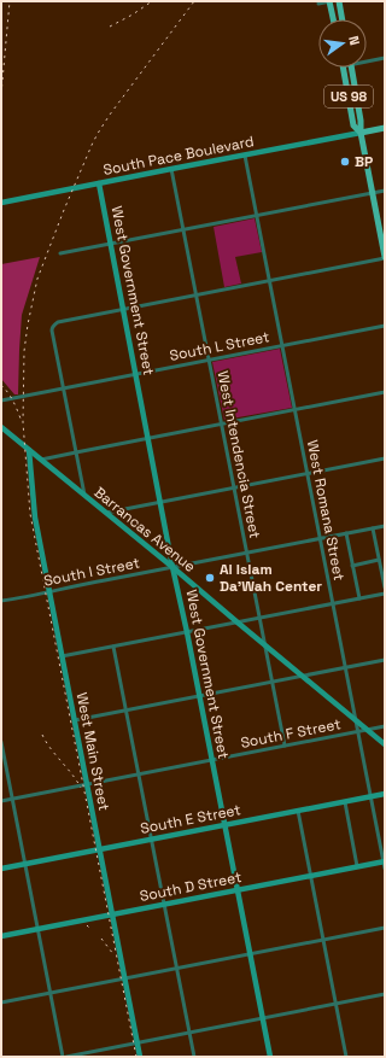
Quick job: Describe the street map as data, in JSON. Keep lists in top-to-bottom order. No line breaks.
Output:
{"streets":{"main road":["US 98"],"street":["South Pace Boulevard","West Government Street","South L Street","West Intendencia Street","West Romana Street","Barrancas Avenue","South I Street","South F Street","West Main Street","South E Street","South D Street"]},"crossings":[["US 98","South Pace Boulevard"],["South Pace Boulevard","West Government Street"],["South Pace Boulevard","West Intendencia Street"],["South Pace Boulevard","West Romana Street"],["West Government Street","South L Street"],["West Government Street","Barrancas Avenue"],["West Government Street","South I Street"],["West Government Street","South F Street"],["West Government Street","South E Street"],["West Government Street","South D Street"],["South L Street","West Intendencia Street"],["South L Street","West Romana Street"],["West Intendencia Street","Barrancas Avenue"],["West Intendencia Street","South I Street"],["West Intendencia Street","South F Street"],["West Romana Street","Barrancas Avenue"],["West Romana Street","South I Street"],["West Romana Street","South F Street"],["West Romana Street","South E Street"],["West Romana Street","South D Street"],["Barrancas Avenue","South I Street"],["Barrancas Avenue","South F Street"],["Barrancas Avenue","West Main Street"],["South I Street","West Main Street"],["South F Street","West Main Street"],["West Main Street","South E Street"],["West Main Street","South D Street"]],"places":["BP","Al Islam Da'Wah Center"],"north":"right"}
